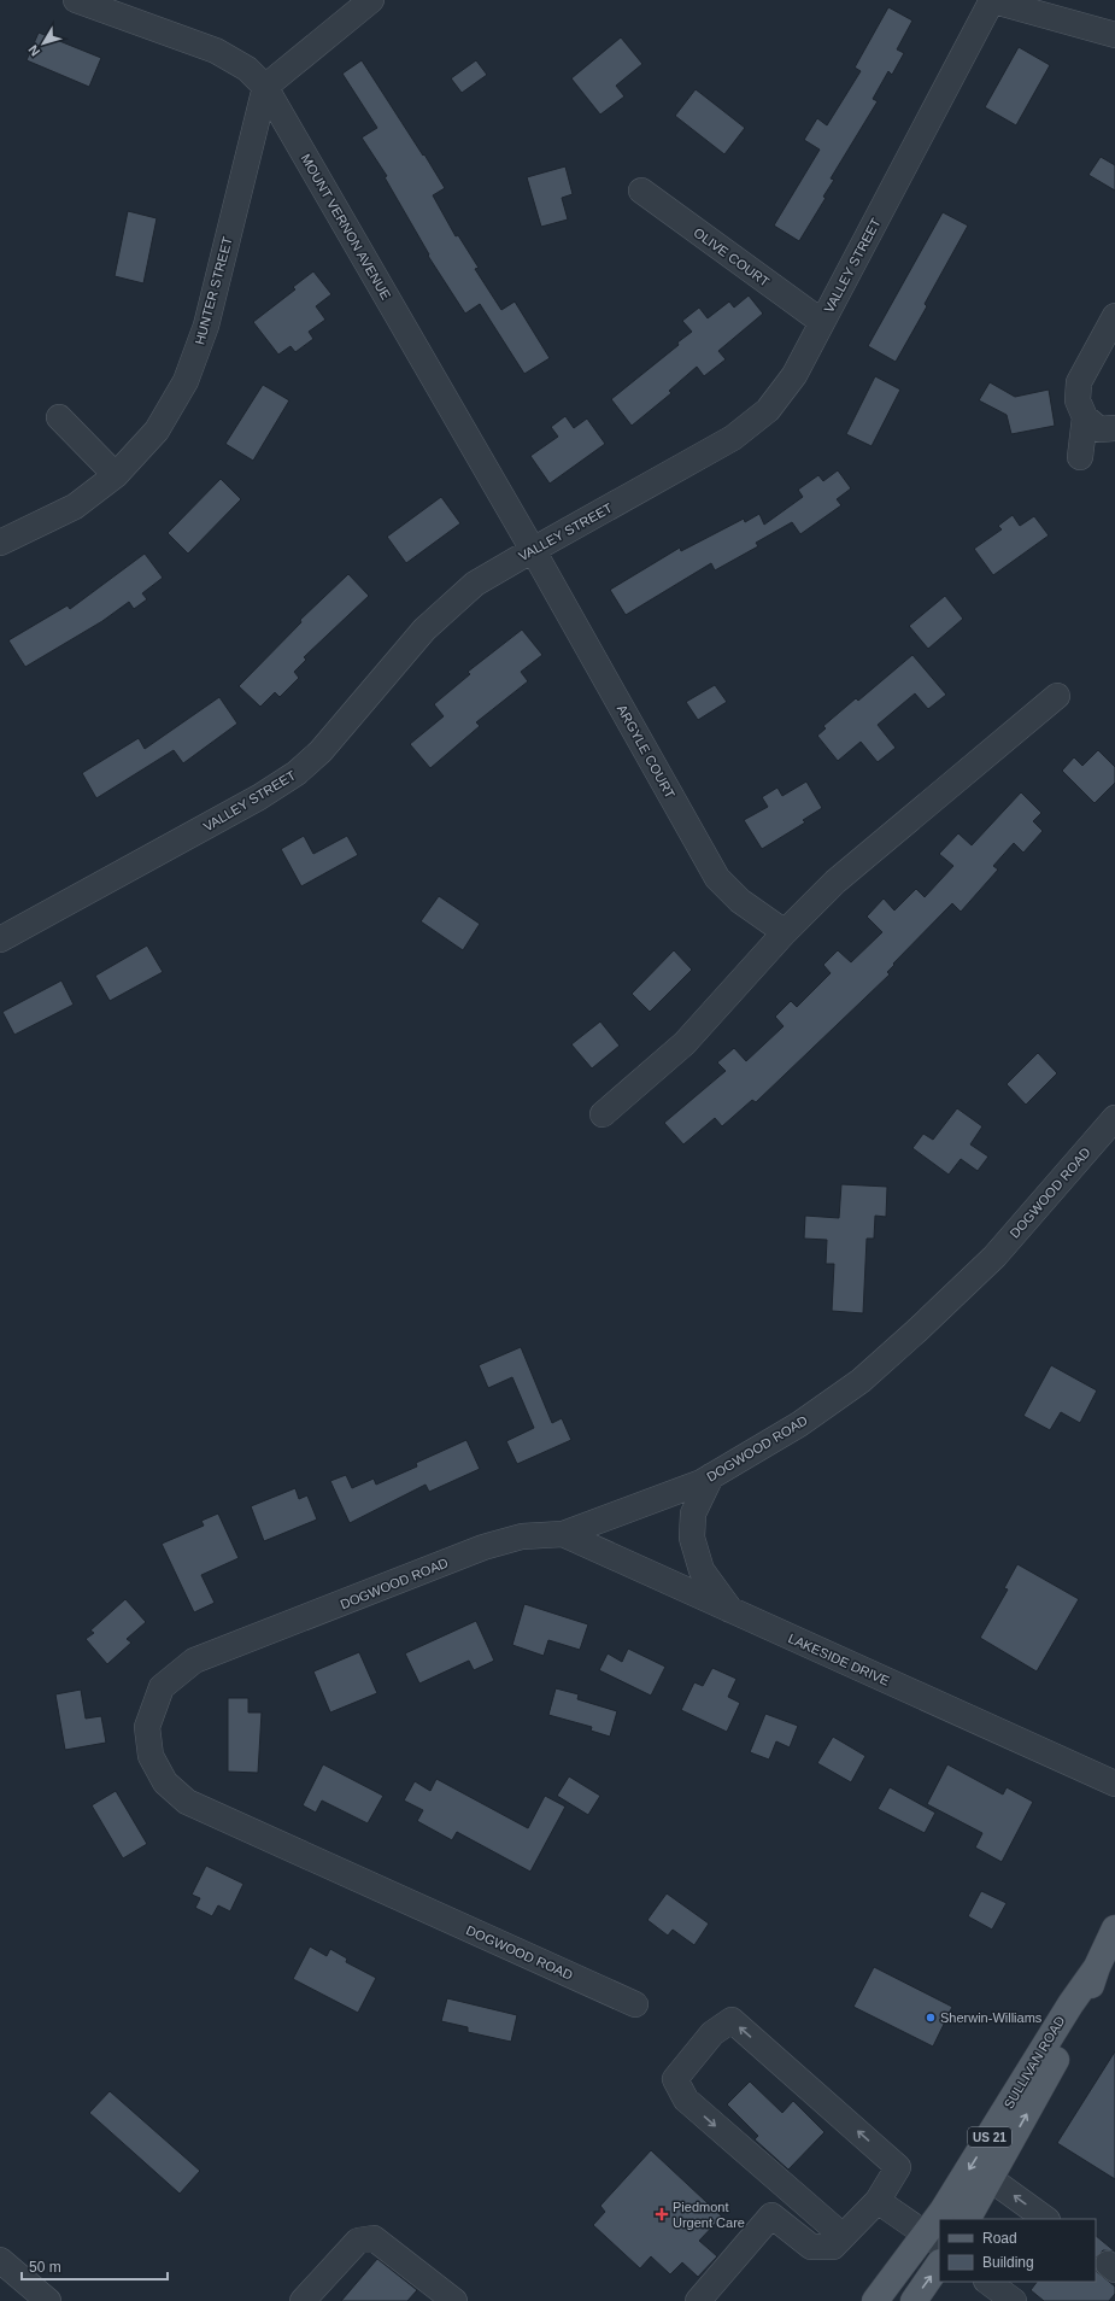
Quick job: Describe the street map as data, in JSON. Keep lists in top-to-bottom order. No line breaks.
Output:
{"streets":{"main road":["SULLIVAN ROAD","US 21"],"street":["MOUNT VERNON AVENUE","OLIVE COURT","VALLEY STREET","HUNTER STREET","ARGYLE COURT","DOGWOOD ROAD","LAKESIDE DRIVE"]},"crossings":[["MOUNT VERNON AVENUE","VALLEY STREET"],["MOUNT VERNON AVENUE","HUNTER STREET"],["MOUNT VERNON AVENUE","ARGYLE COURT"],["OLIVE COURT","VALLEY STREET"],["VALLEY STREET","ARGYLE COURT"],["DOGWOOD ROAD","LAKESIDE DRIVE"]],"places":{"other":["Sherwin-Williams"],"health":["Piedmont Urgent Care"]},"legend":["Road","Building"],"scale_bar":"50 m","north":"bottom left"}
